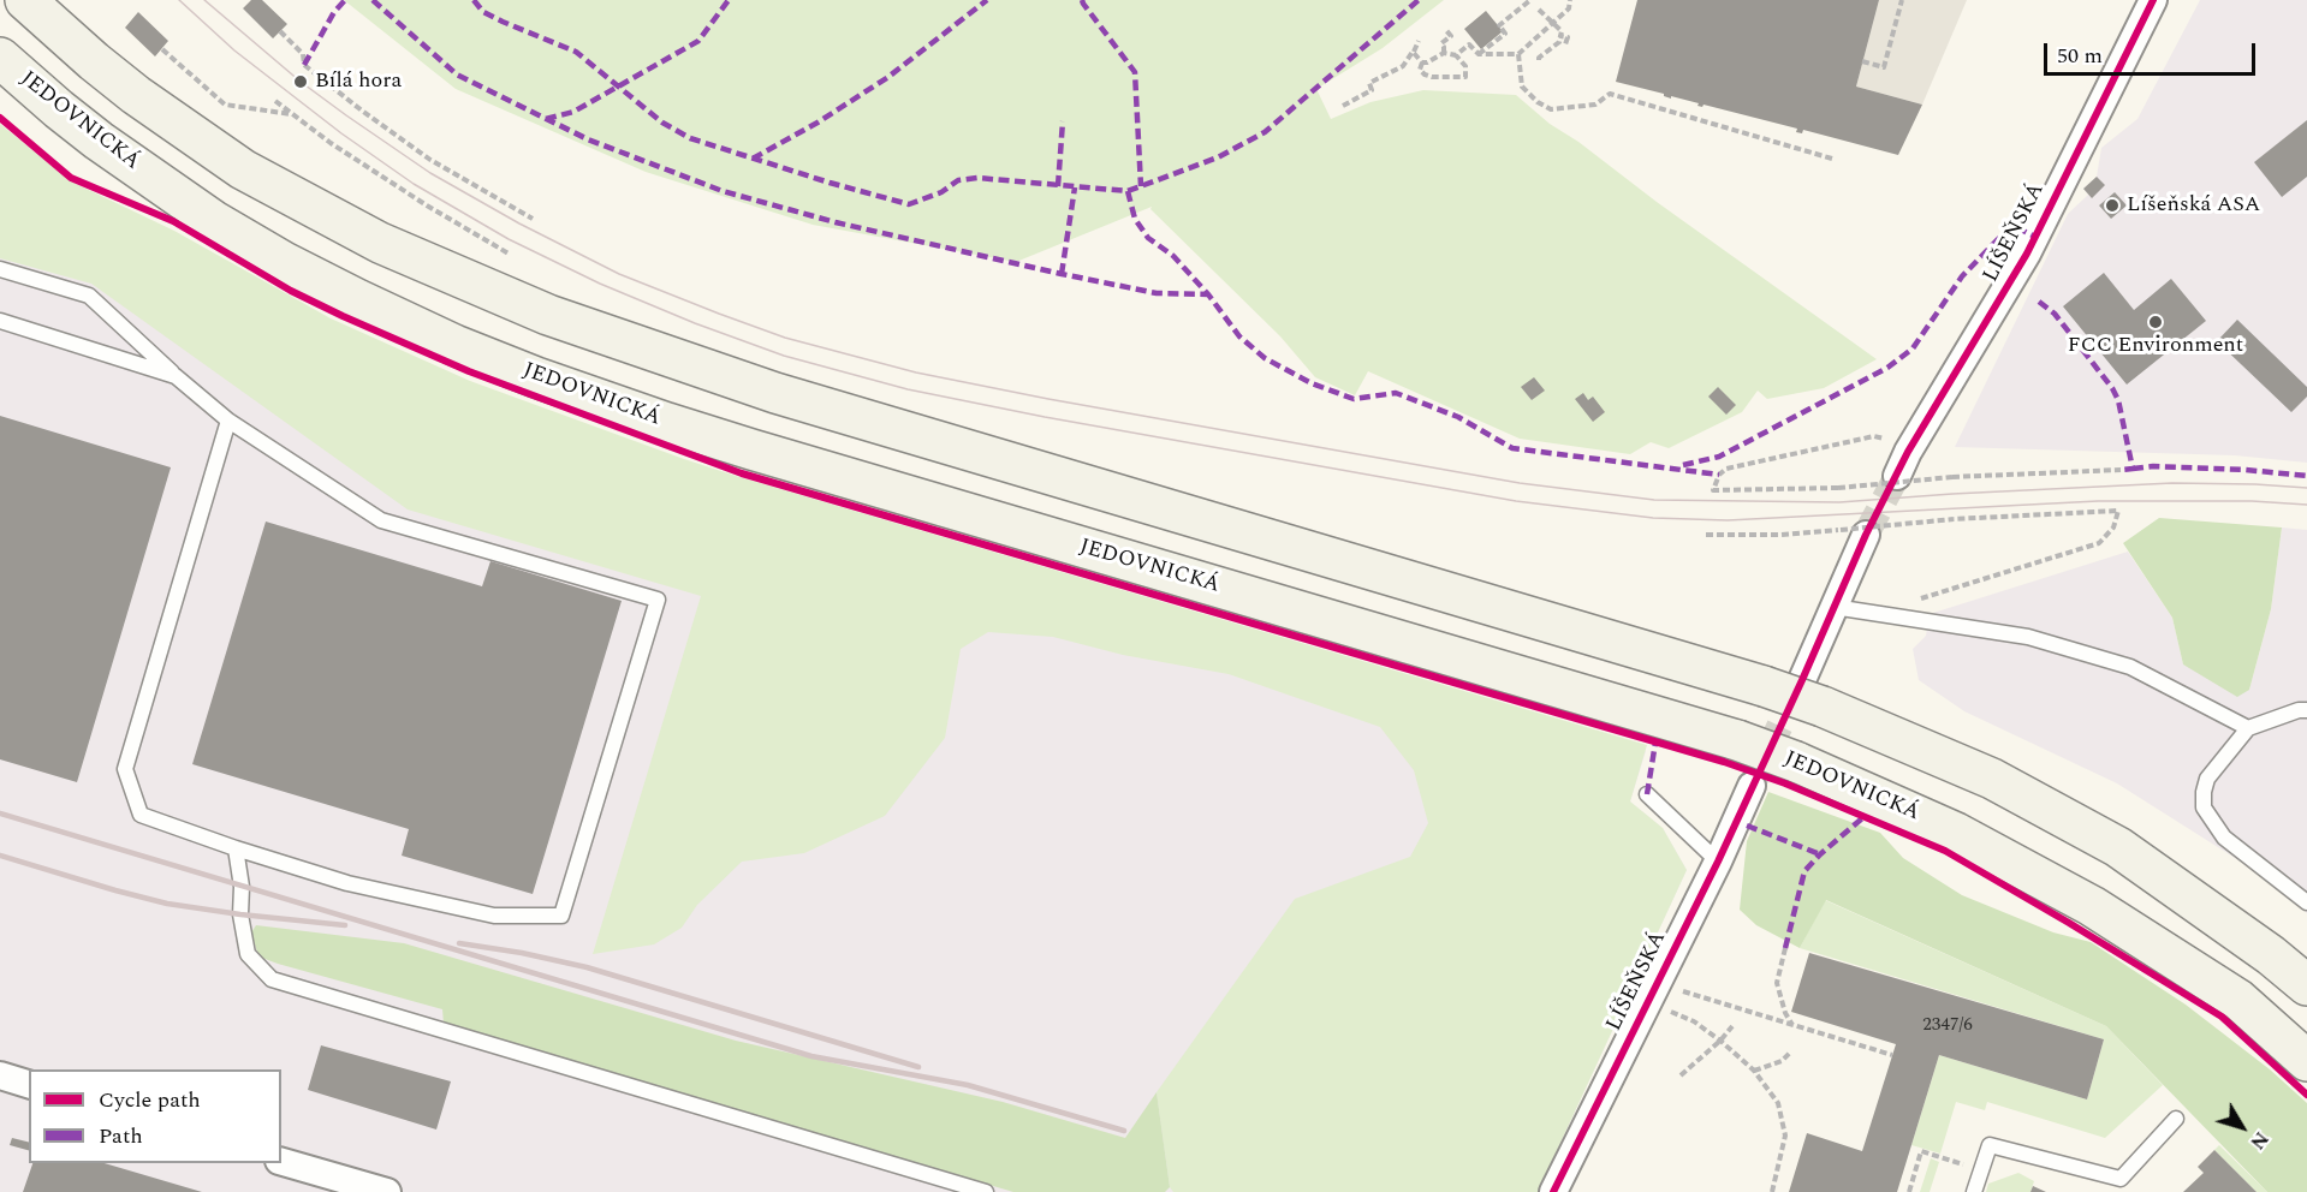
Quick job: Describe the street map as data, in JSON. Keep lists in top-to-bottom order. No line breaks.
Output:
{"streets":{"main road":["JEDOVNICKÁ"],"street":["LÍŠEŇSKÁ"]},"places":["Bílá hora","Líšeňská ASA","FCC Environment"],"house_numbers":["2347/6"],"legend":["Cycle path","Path"],"scale_bar":"50 m","north":"bottom right"}
